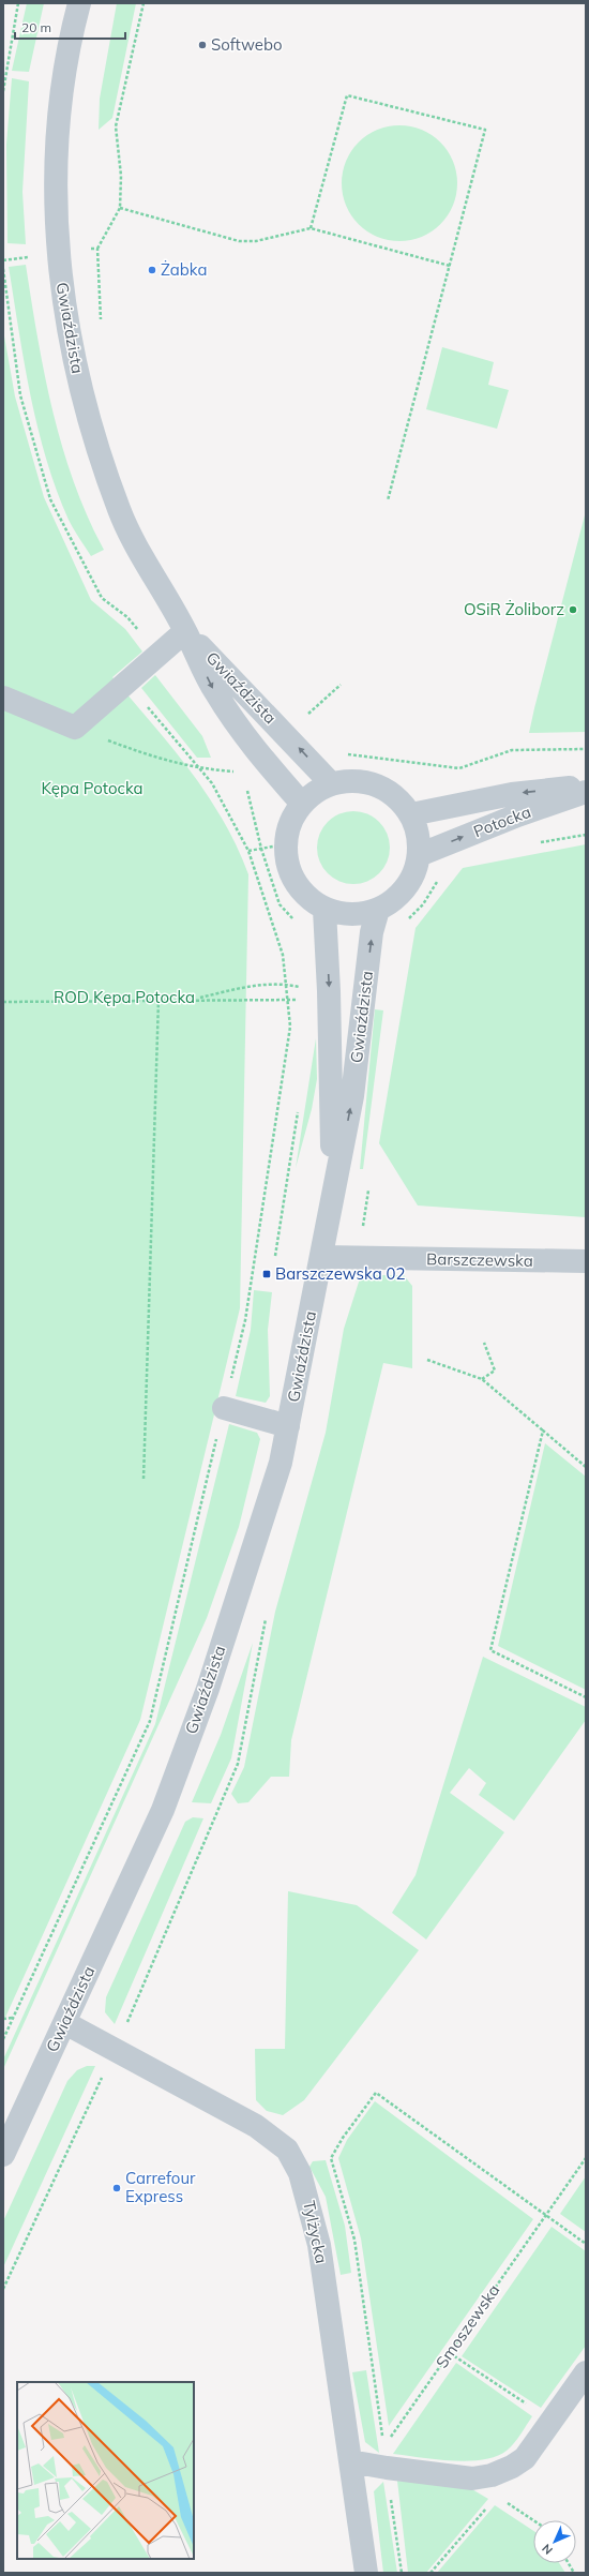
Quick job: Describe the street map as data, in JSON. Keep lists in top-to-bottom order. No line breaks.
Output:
{"streets":{"street":["Gwiaździsta","Potocka","Barszczewska","Tylżycka"],"path":["Smoszewska"]},"crossings":[["Gwiaździsta","Potocka"],["Gwiaździsta","Barszczewska"],["Gwiaździsta","Tylżycka"]],"parks":["Kępa Potocka","ROD Kępa Potocka"],"places":{"other":["Softwebo","Żabka","OSiR Żoliborz","Carrefour Express"],"transit":["Barszczewska 02"]},"scale_bar":"20 m","north":"bottom left"}
